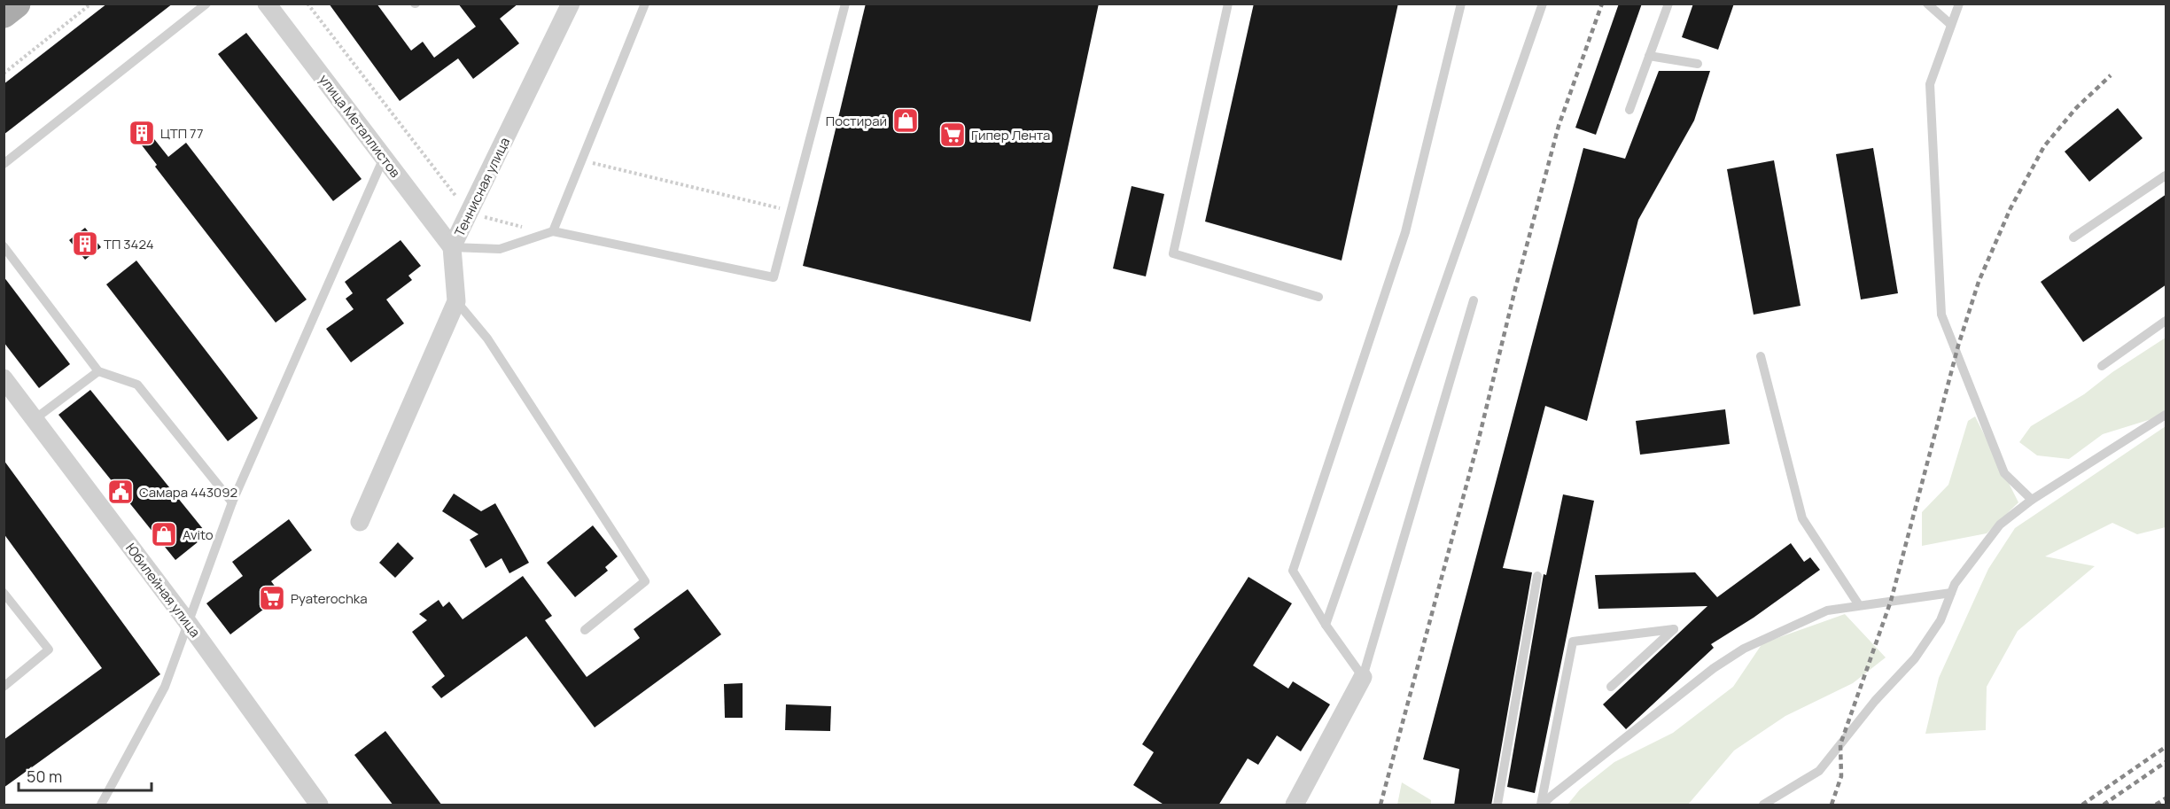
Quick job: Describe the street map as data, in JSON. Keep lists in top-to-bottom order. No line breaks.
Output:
{"streets":{"street":["улица Металлистов","Теннисная улица","Юбилейная улица"]},"crossings":[["улица Металлистов","Теннисная улица"]],"places":{"shop":["Постирай","Avito"],"building":["ЦТП 77","ТП 3424"],"supermarket":["Гипер Лента","Pyaterochka"],"public building":["Самара 443092"]},"scale_bar":"50 m"}
